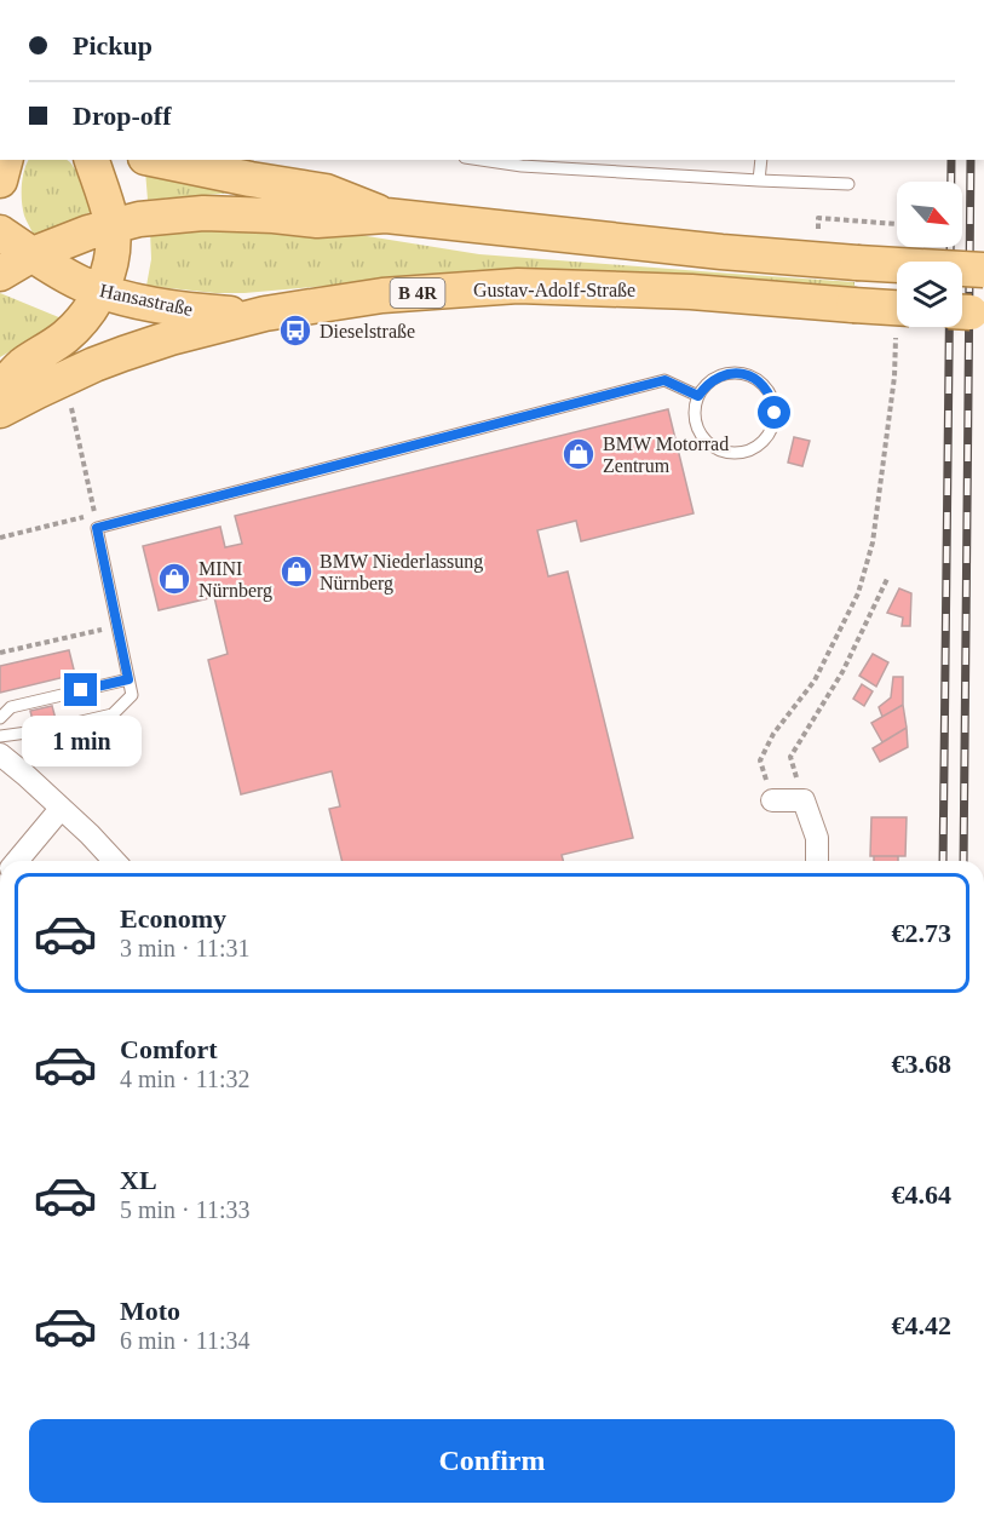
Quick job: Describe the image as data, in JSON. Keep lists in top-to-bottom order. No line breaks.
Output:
{"streets":{"main road":["Gustav-Adolf-Straße","B 4R","Hansastraße"]},"crossings":[["Gustav-Adolf-Straße","Hansastraße"]],"places":{"bus stop":["Dieselstraße"],"shop":["BMW Motorrad Zentrum","BMW Niederlassung Nürnberg","MINI Nürnberg"]},"north":"bottom right","page":{"banner":["Pickup","Drop-off"],"bubble":"1 min","list":[{"name":"Economy","note":"3 min · 11:31","value":"€2.73"},{"name":"Comfort","note":"4 min · 11:32","value":"€3.68"},{"name":"XL","note":"5 min · 11:33","value":"€4.64"},{"name":"Moto","note":"6 min · 11:34","value":"€4.42"}],"buttons":"Confirm"}}
